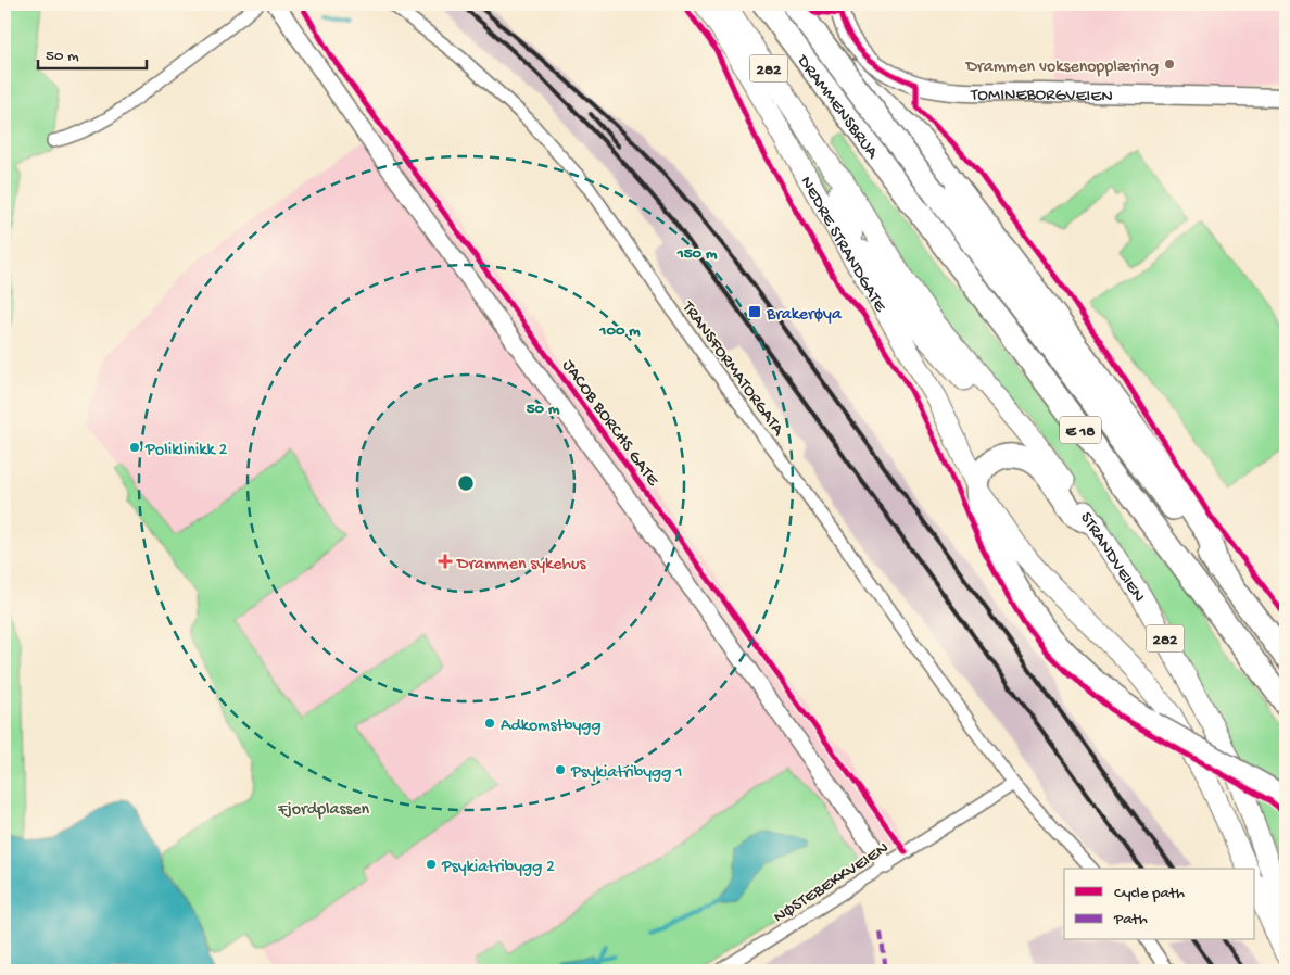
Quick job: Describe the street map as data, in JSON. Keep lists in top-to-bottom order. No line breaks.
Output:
{"streets":{"highway":["DRAMMENSBRUA","E 18"],"main road":["282","TOMINEBORGVEIEN","NEDRE STRANDGATE","STRANDVEIEN"],"street":["TRANSFORMATORGATA","JACOB BORCHS GATE","NØSTEBEKKVEIEN"]},"crossings":[["282","NEDRE STRANDGATE"],["282","STRANDVEIEN"],["DRAMMENSBRUA","E 18"],["NEDRE STRANDGATE","STRANDVEIEN"],["TRANSFORMATORGATA","NØSTEBEKKVEIEN"],["JACOB BORCHS GATE","NØSTEBEKKVEIEN"]],"parks":["Fjordplassen"],"places":{"other":["Drammen voksenopplæring","Poliklinikk 2","Adkomstbygg","Psykiatribygg 1","Psykiatribygg 2"],"transit":["Brakerøya"],"health":["Drammen sykehus"]},"legend":["Cycle path","Path"],"scale_bar":"50 m","rings":["150 m","100 m","50 m"]}
